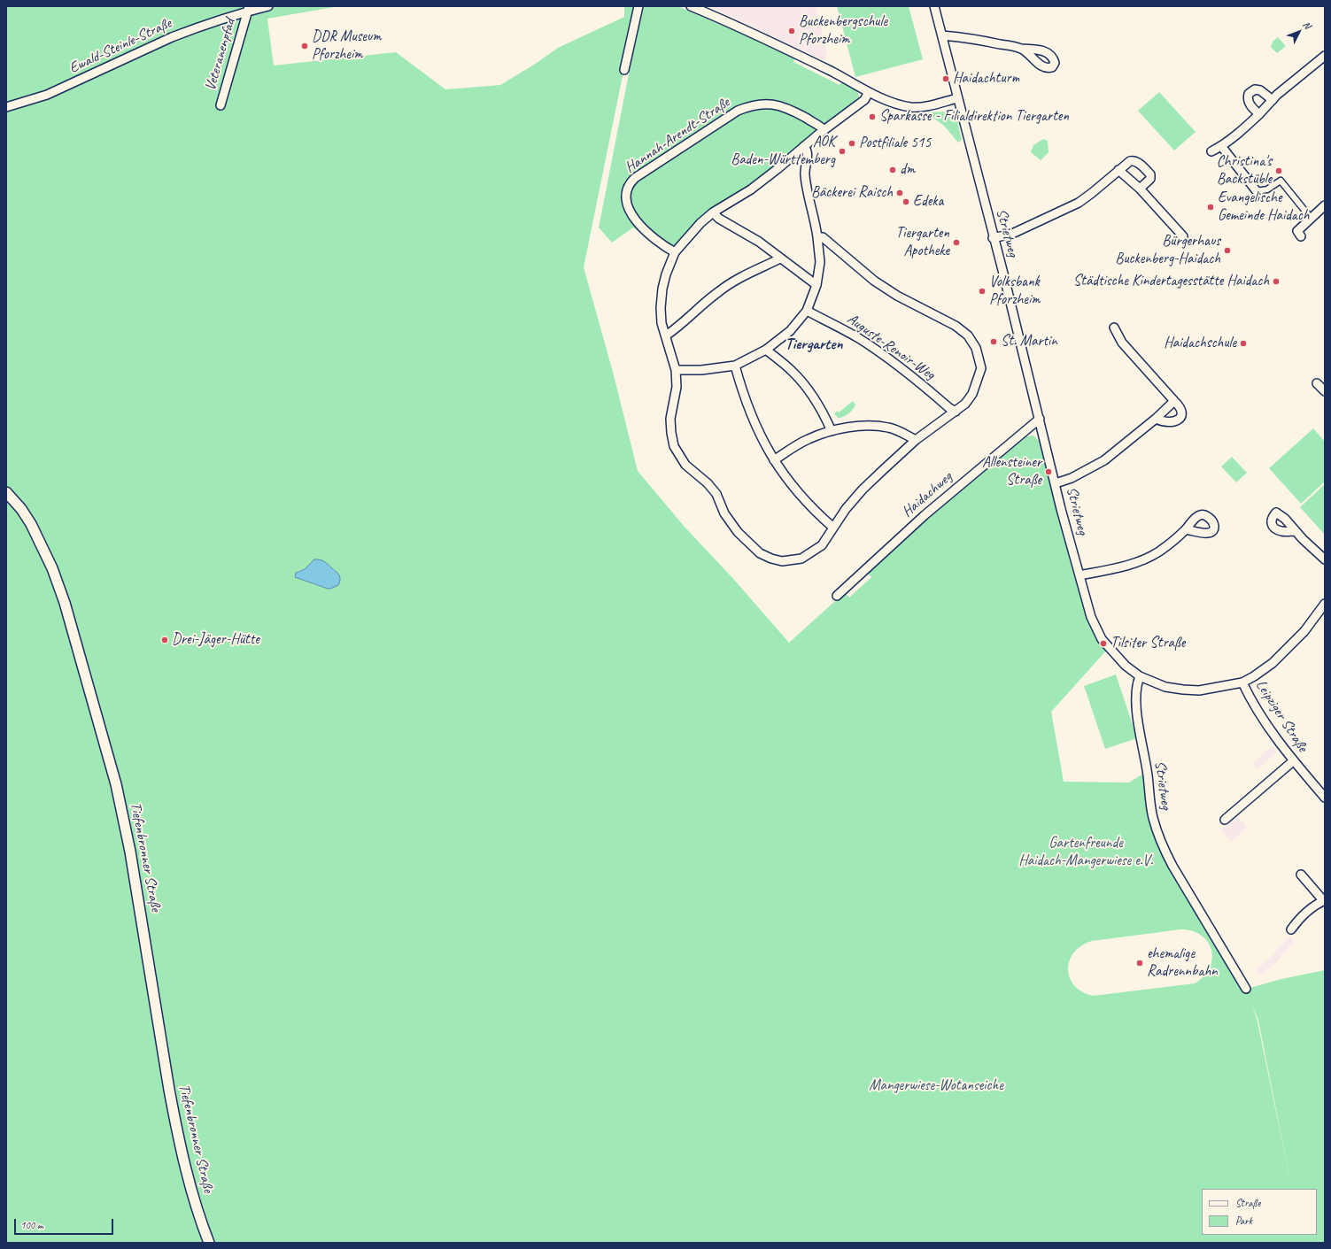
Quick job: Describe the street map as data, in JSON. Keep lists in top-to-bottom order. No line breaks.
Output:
{"streets":{"street":["Ewald-Steinle-Straße","Veteranenpfad","Hannah-Arendt-Straße","Strietweg","Auguste-Renoir-Weg","Haidachweg","Leipziger Straße","Tiefenbronner Straße"]},"crossings":[["Ewald-Steinle-Straße","Veteranenpfad"],["Strietweg","Haidachweg"]],"districts":["Tiergarten"],"parks":["Gartenfreunde Haidach-Mangerwiese e.V.","Mangerwiese-Wotanseiche"],"places":["Buckenbergschule Pforzheim","DDR Museum Pforzheim","Haidachturm","Sparkasse - Filialdirektion Tiergarten","Postfiliale 515","AOK Baden-Württemberg","dm","Christina's Backstüble","Bäckerei Raisch","Edeka","Evangelische Gemeinde Haidach","Tiergarten Apotheke","Bürgerhaus Buckenberg-Haidach","Städtische Kindertagesstätte Haidach","Volksbank Pforzheim","St. Martin","Haidachschule","Allensteiner Straße","Drei-Jäger-Hütte","Tilsiter Straße","ehemalige Radrennbahn"],"legend":["Straße","Park"],"scale_bar":"100 m","north":"top right"}
